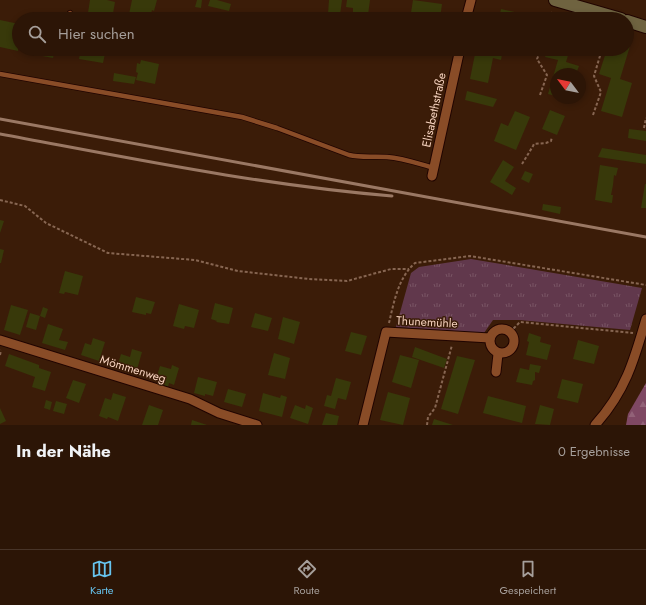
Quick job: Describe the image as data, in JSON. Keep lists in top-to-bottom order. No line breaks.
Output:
{"streets":{"street":["Elisabethstraße","Thunemühle","Mömmenweg"]},"north":"top left","page":{"search":"Hier suchen","heading":["In der Nähe","0 Ergebnisse"],"nav":["Karte","Route","Gespeichert"]}}
